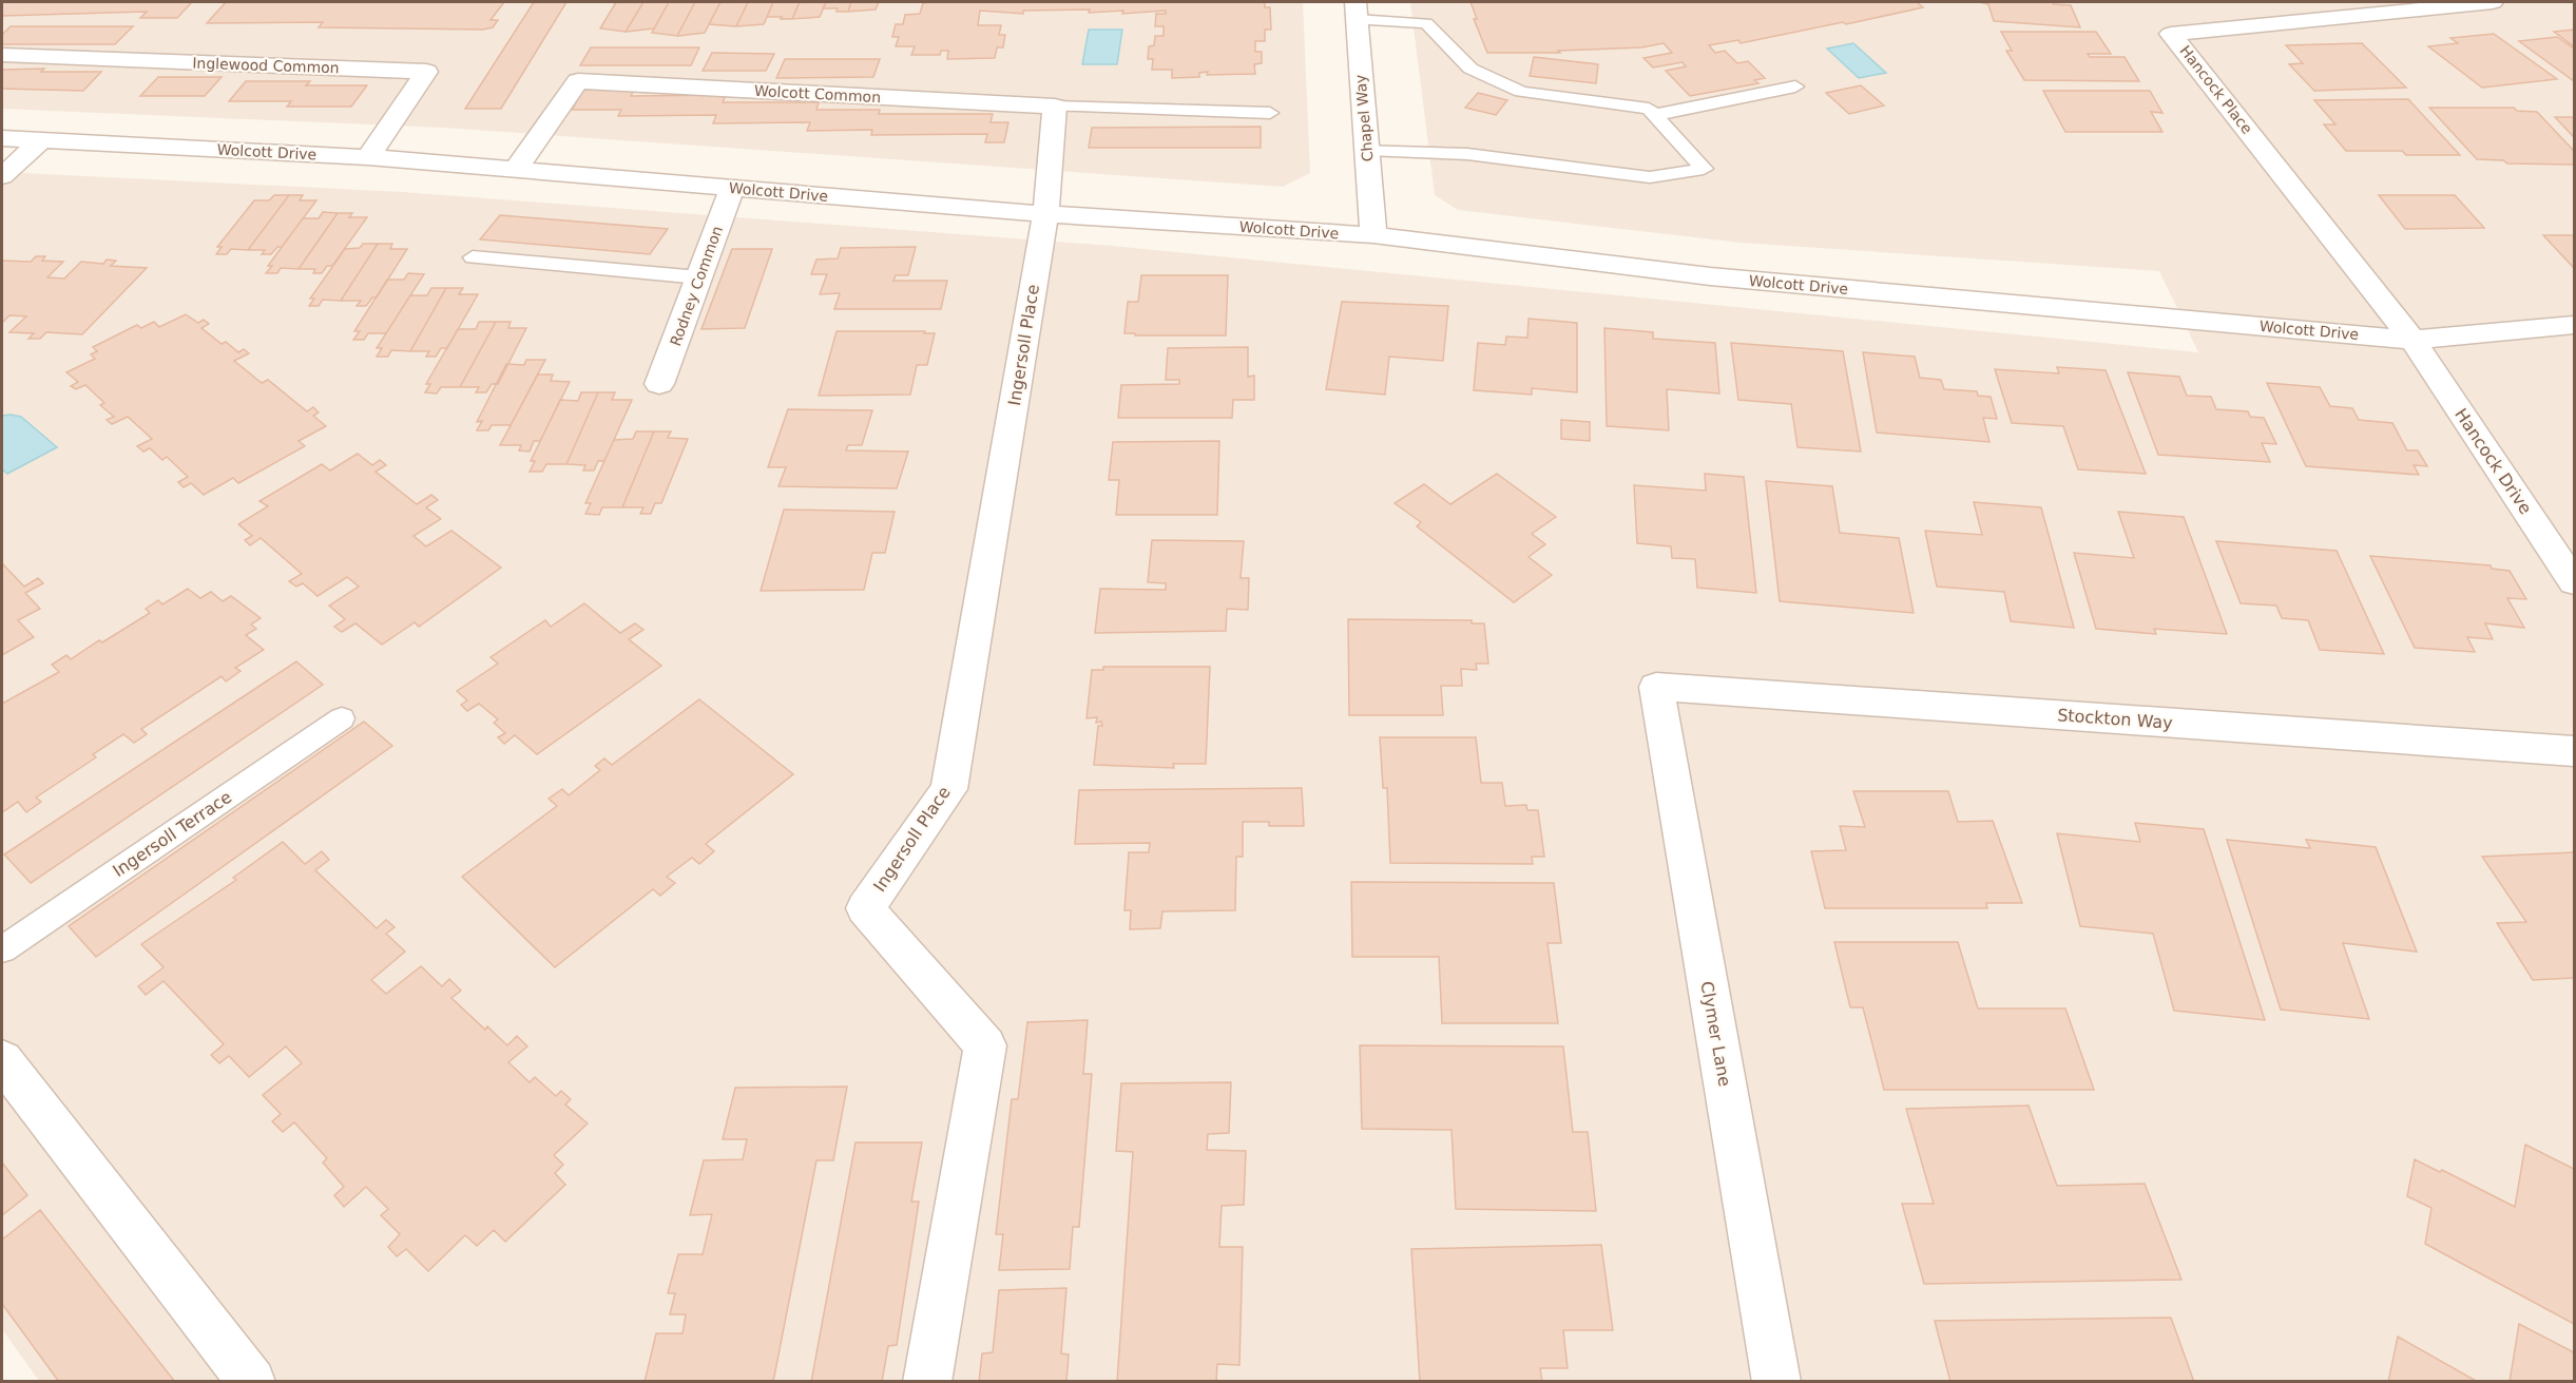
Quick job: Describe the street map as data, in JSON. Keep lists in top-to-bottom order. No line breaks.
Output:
{"streets":{"street":["Inglewood Common","Hancock Place","Wolcott Common","Chapel Way","Wolcott Drive","Rodney Common","Ingersoll Place","Hancock Drive","Stockton Way","Clymer Lane"],"lane":["Ingersoll Terrace"]},"crossings":[["Inglewood Common","Wolcott Drive"],["Hancock Place","Wolcott Drive"],["Hancock Place","Hancock Drive"],["Wolcott Common","Wolcott Drive"],["Chapel Way","Wolcott Drive"],["Wolcott Drive","Rodney Common"],["Wolcott Drive","Ingersoll Place"],["Wolcott Drive","Hancock Drive"],["Stockton Way","Clymer Lane"]]}
